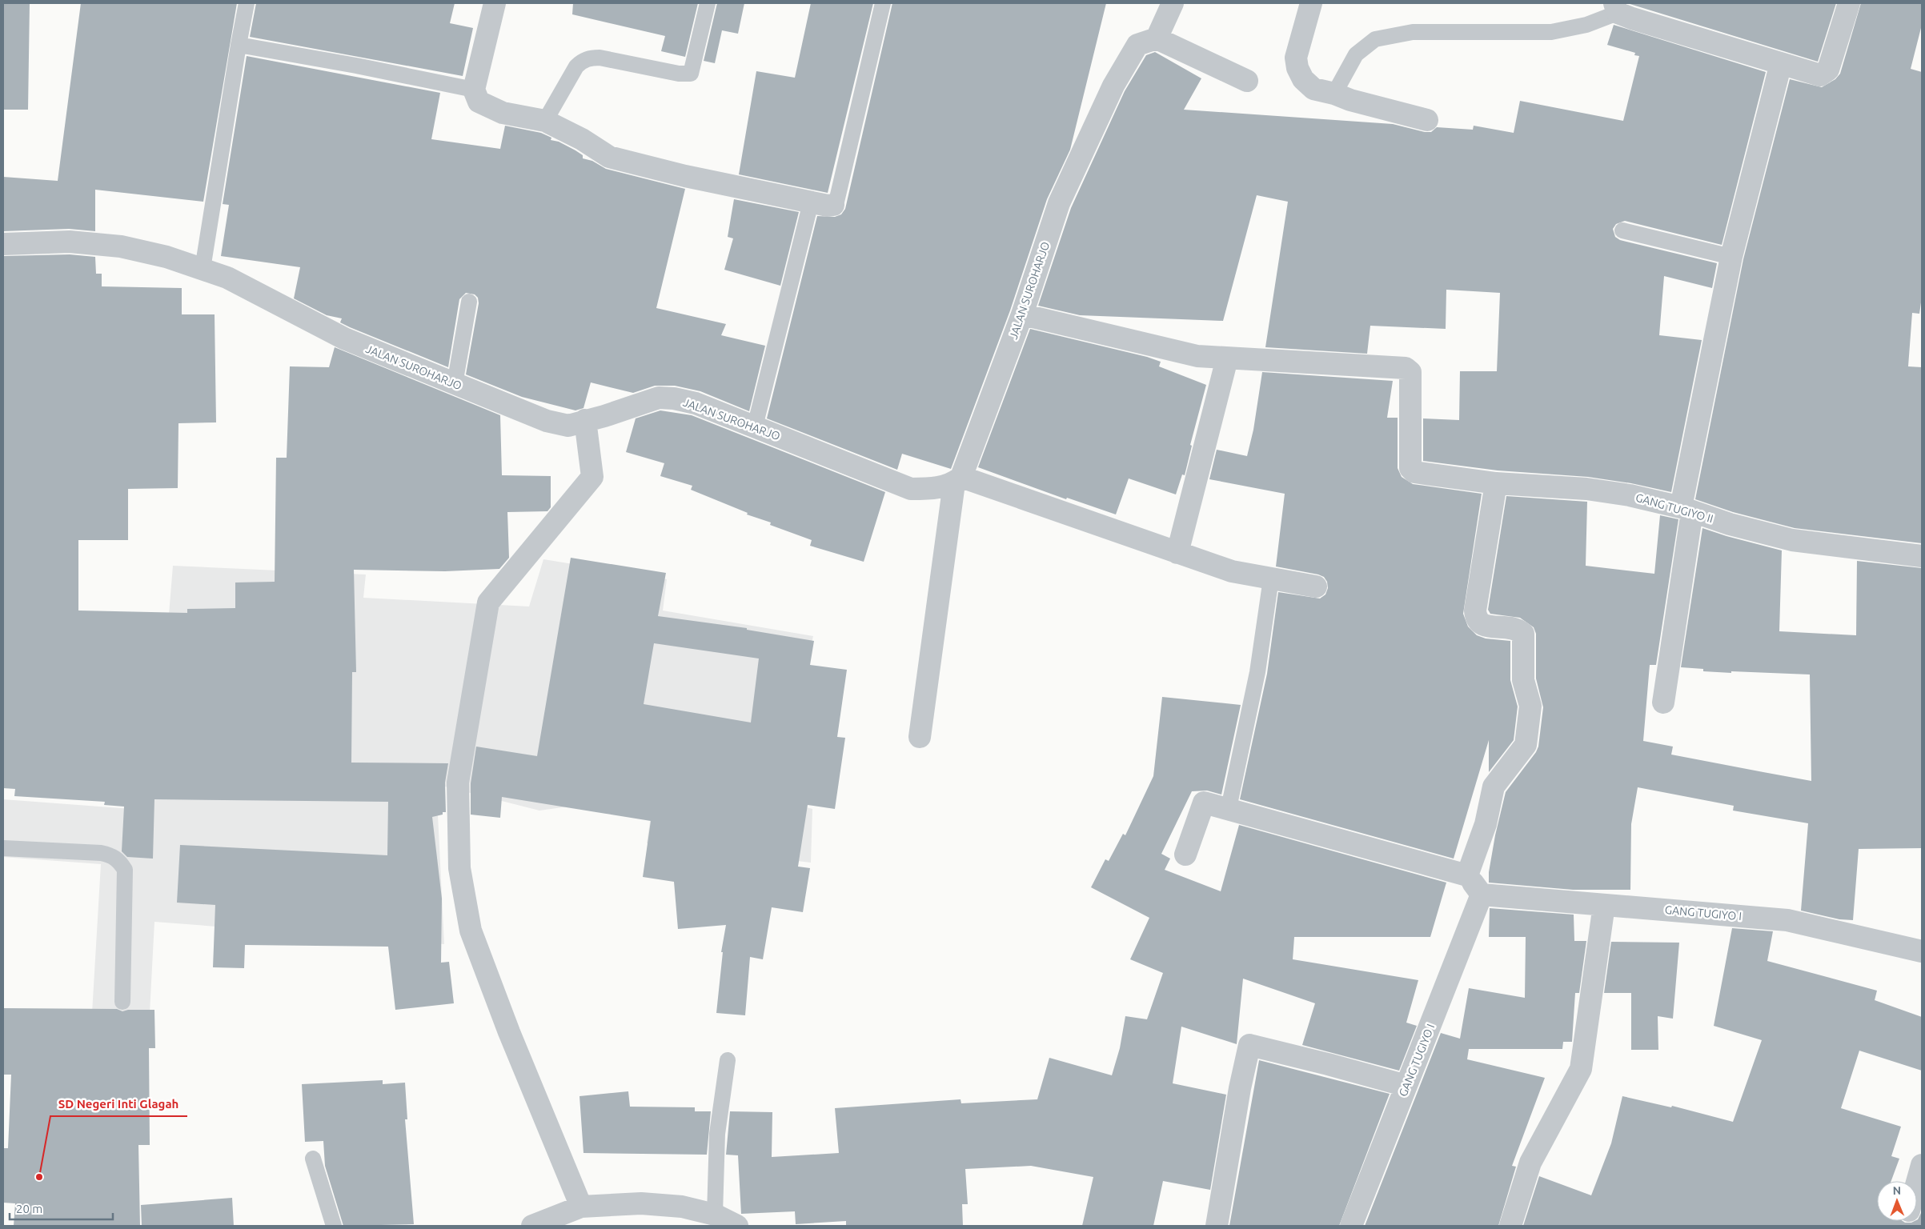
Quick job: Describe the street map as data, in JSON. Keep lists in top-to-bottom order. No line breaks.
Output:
{"streets":{"street":["JALAN SUROHARJO","GANG TUGIYO II","GANG TUGIYO I"]},"places":["SD Negeri Inti Glagah"],"scale_bar":"20 m","north":"top"}
